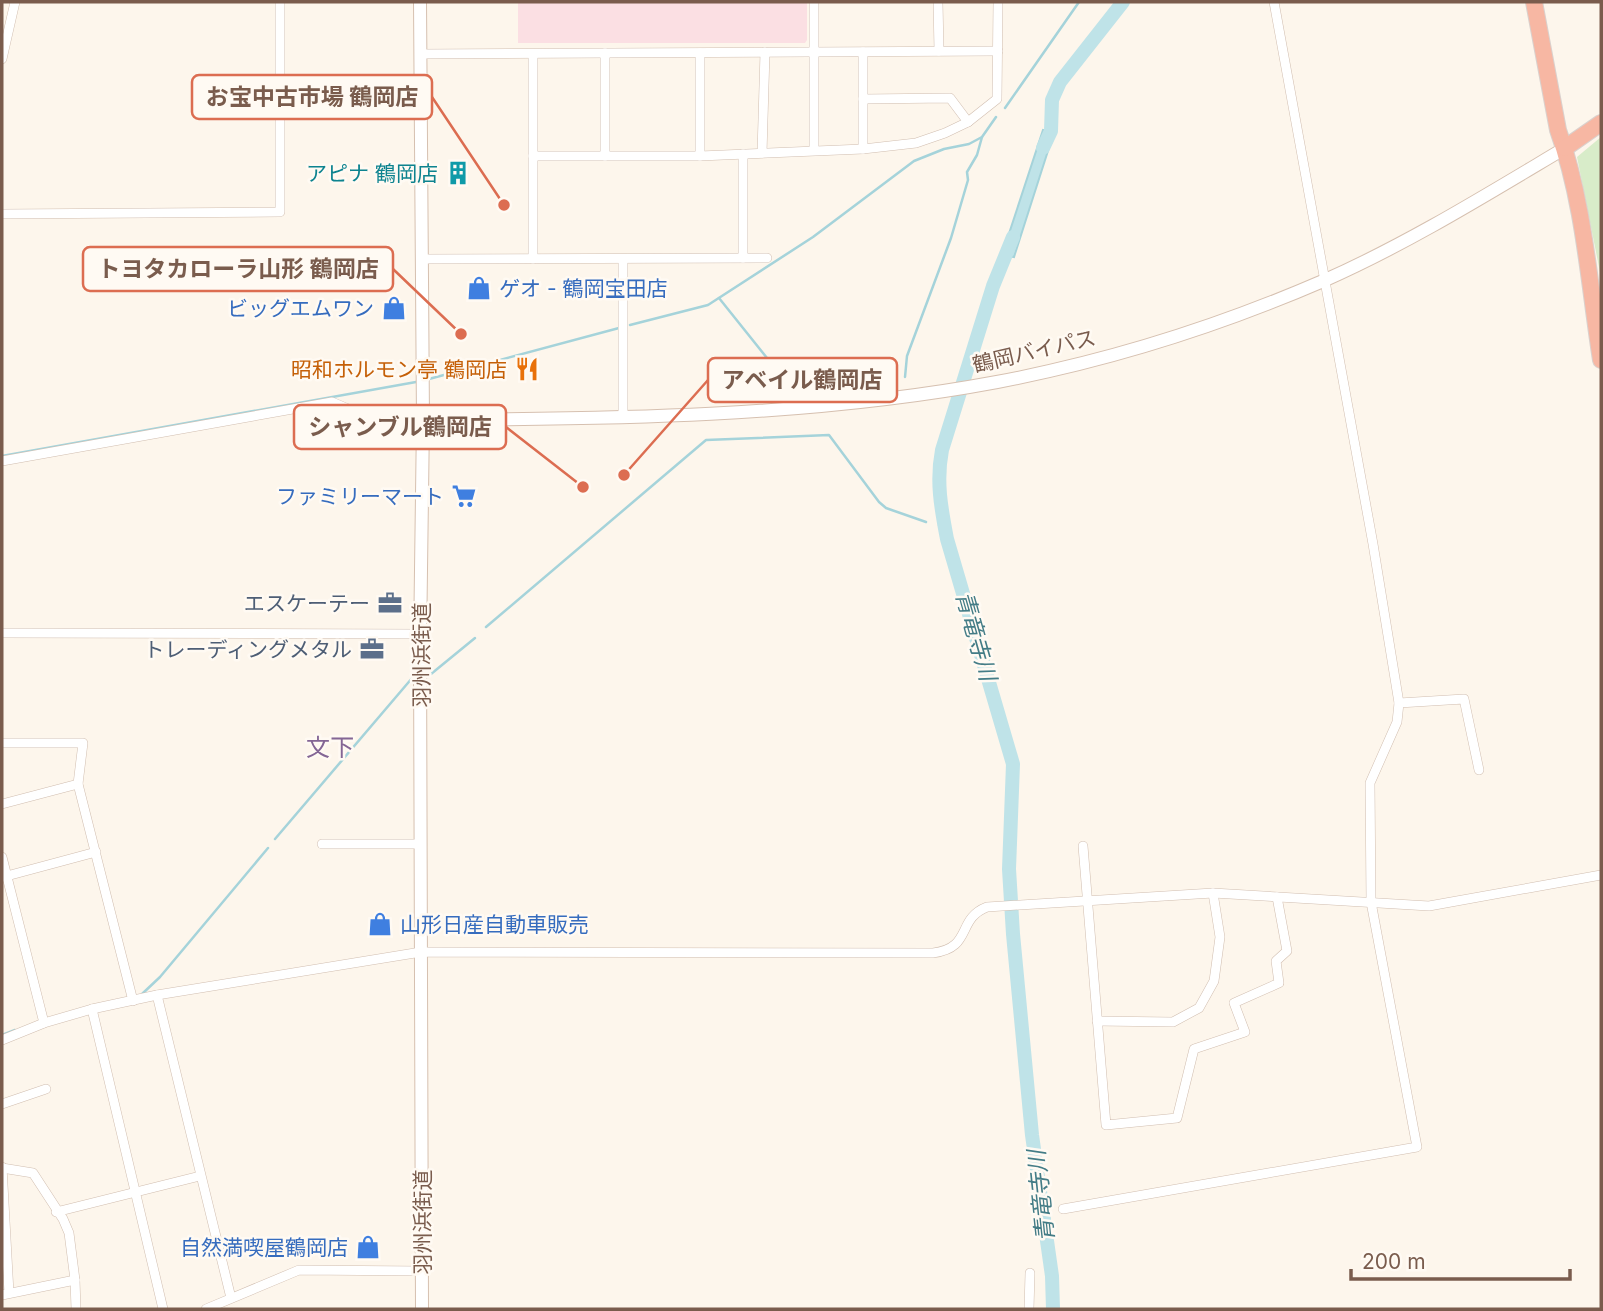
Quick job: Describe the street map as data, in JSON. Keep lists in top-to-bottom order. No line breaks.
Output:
{"streets":{"highway":["鶴岡バイパス"],"main road":["羽州浜街道"]},"crossings":[["鶴岡バイパス","羽州浜街道"]],"districts":["文下"],"water":["青竜寺川"],"places":{"building":["アピナ 鶴岡店"],"other":["お宝中古市場 鶴岡店","トヨタカローラ山形 鶴岡店","アベイル鶴岡店","シャンブル鶴岡店"],"shop":["ゲオ - 鶴岡宝田店","ビッグエムワン","山形日産自動車販売","自然満喫屋鶴岡店"],"restaurant":["昭和ホルモン亭 鶴岡店"],"supermarket":["ファミリーマート"],"office":["エスケーテー","トレーディングメタル"]},"scale_bar":"200 m"}
